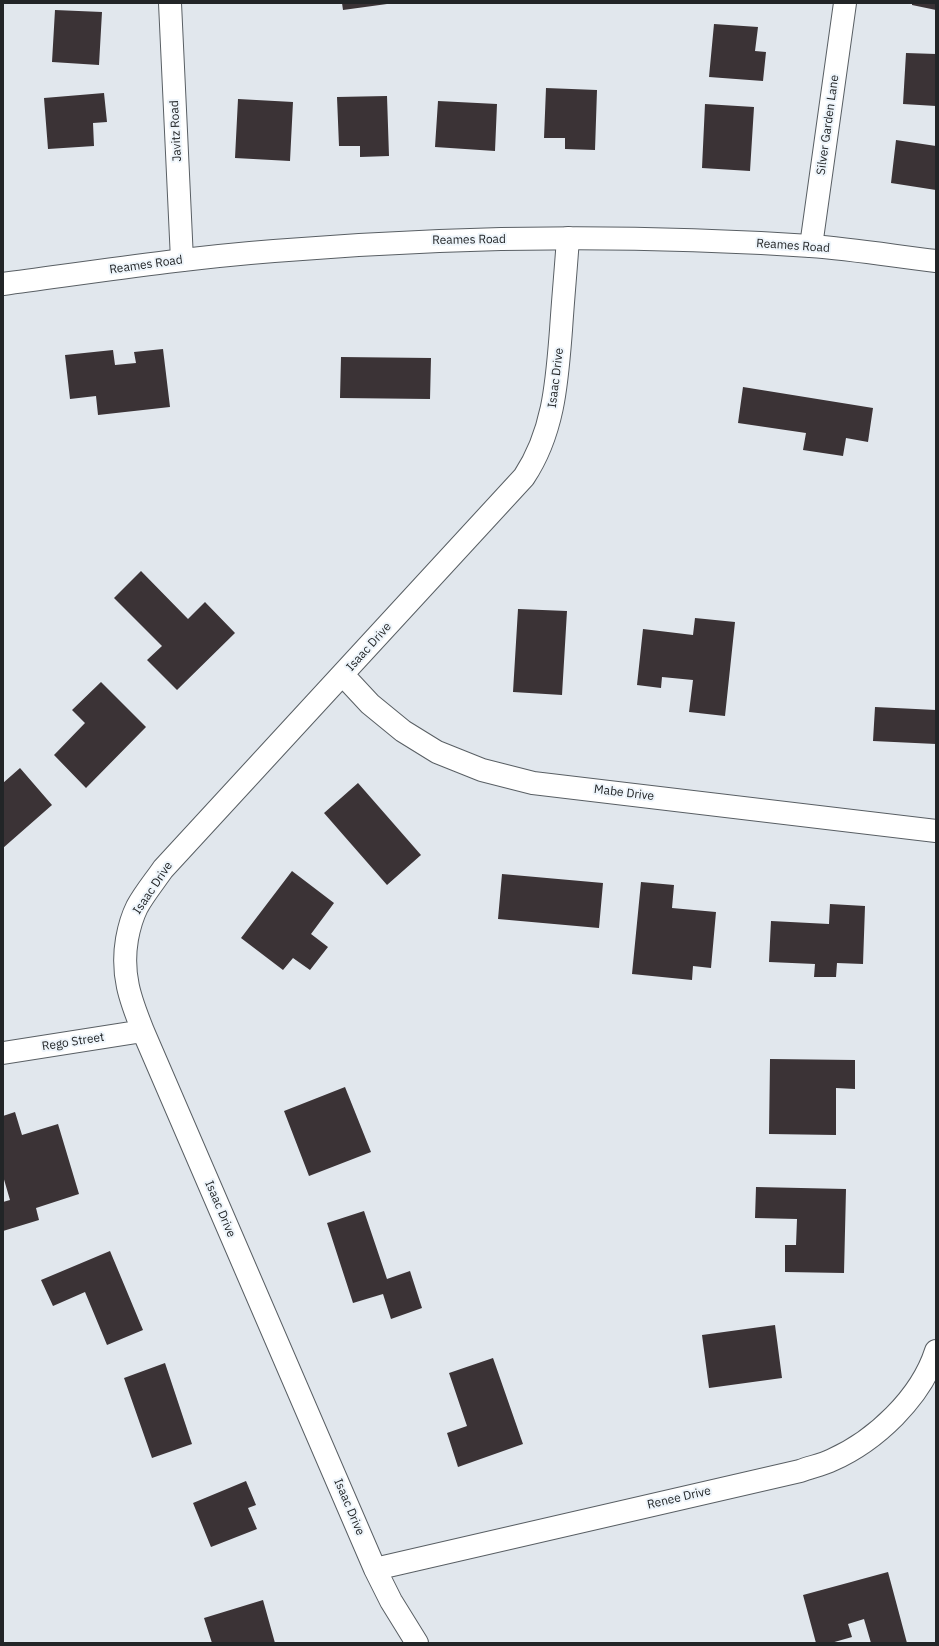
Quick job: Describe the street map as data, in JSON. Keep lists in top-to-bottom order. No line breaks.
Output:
{"streets":{"street":["Silver Garden Lane","Javitz Road","Reames Road","Isaac Drive","Mabe Drive","Rego Street","Renee Drive"]},"crossings":[["Silver Garden Lane","Reames Road"],["Javitz Road","Reames Road"],["Reames Road","Isaac Drive"],["Isaac Drive","Mabe Drive"],["Isaac Drive","Rego Street"],["Isaac Drive","Renee Drive"]]}
